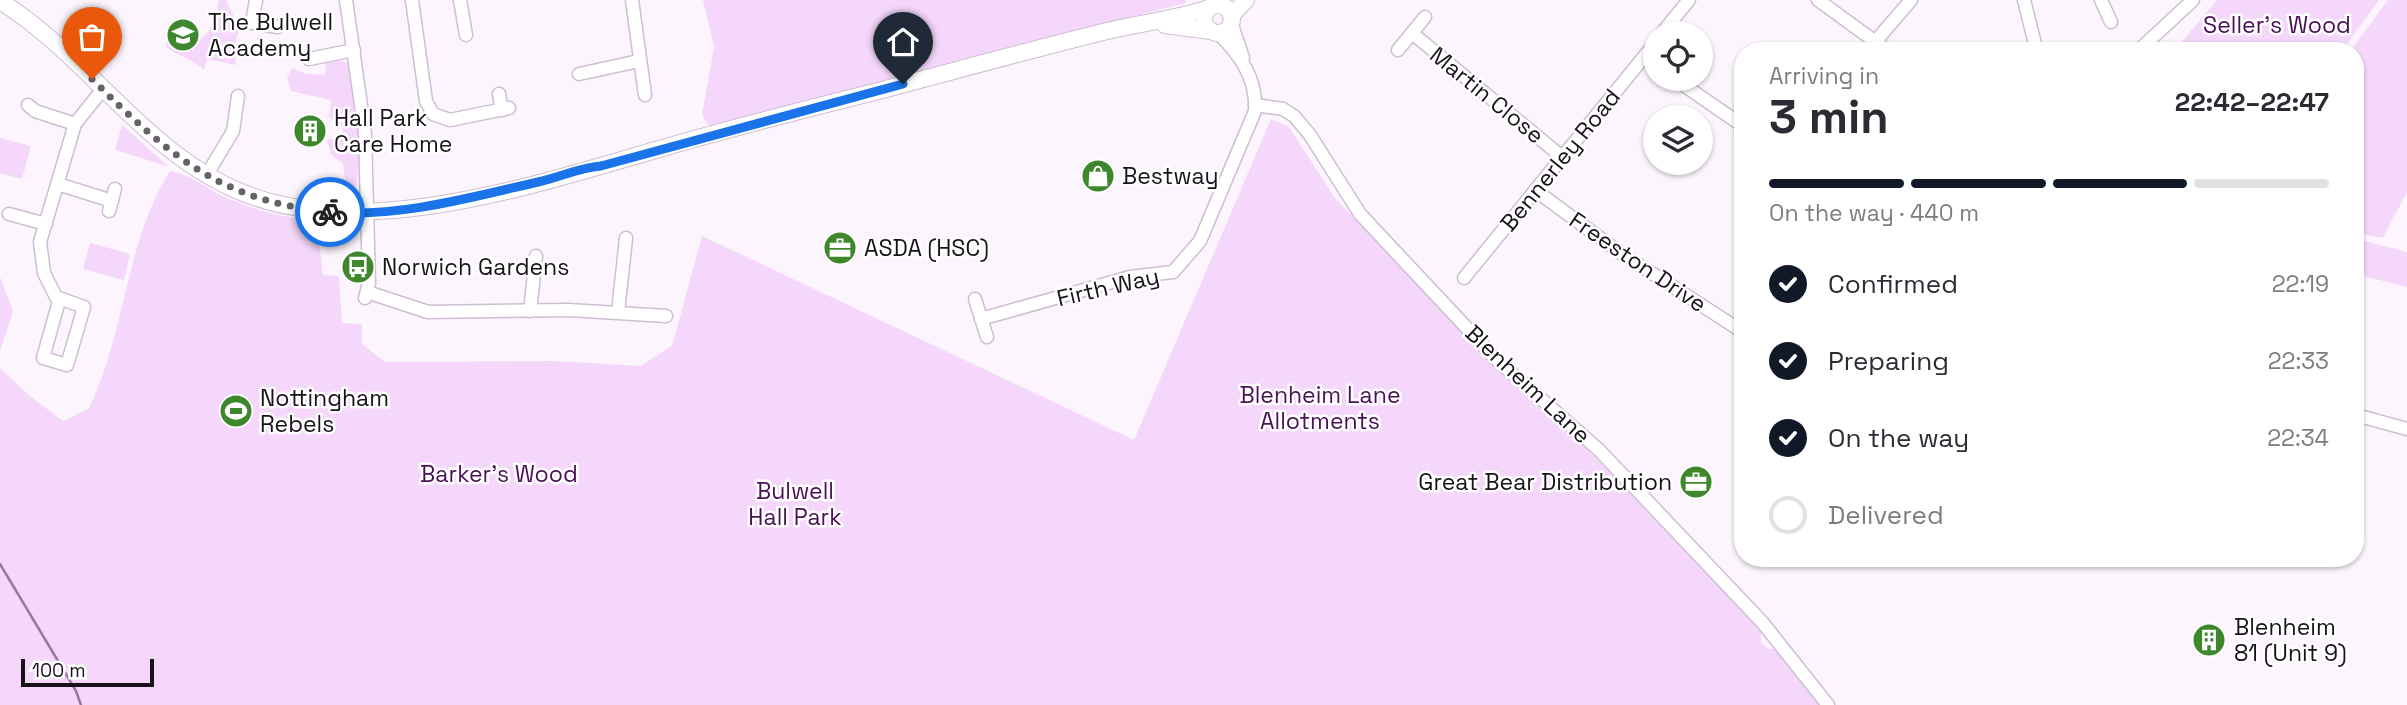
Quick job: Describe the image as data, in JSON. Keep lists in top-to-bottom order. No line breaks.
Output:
{"streets":{"street":["Martin Close","Bennerley Road","Freeston Drive","Firth Way","Blenheim Lane"]},"crossings":[["Martin Close","Bennerley Road"],["Bennerley Road","Freeston Drive"],["Firth Way","Blenheim Lane"]],"parks":["Seller's Wood","Blenheim Lane Allotments","Barker's Wood","Bulwell Hall Park"],"places":{"school or university":["The Bulwell Academy"],"building":["Hall Park Care Home","Blenheim 81 (Unit 9)"],"shop":["Bestway"],"office":["ASDA (HSC)","Great Bear Distribution"],"bus stop":["Norwich Gardens"],"sports":["Nottingham Rebels"]},"scale_bar":"100 m","page":{"heading":["3 min","Arriving in","22:42–22:47"],"bar":"On the way · 440 m","list":[["Confirmed","22:19"],["Preparing","22:33"],["On the way","22:34"],"Delivered"],"scale":"100 m"}}
